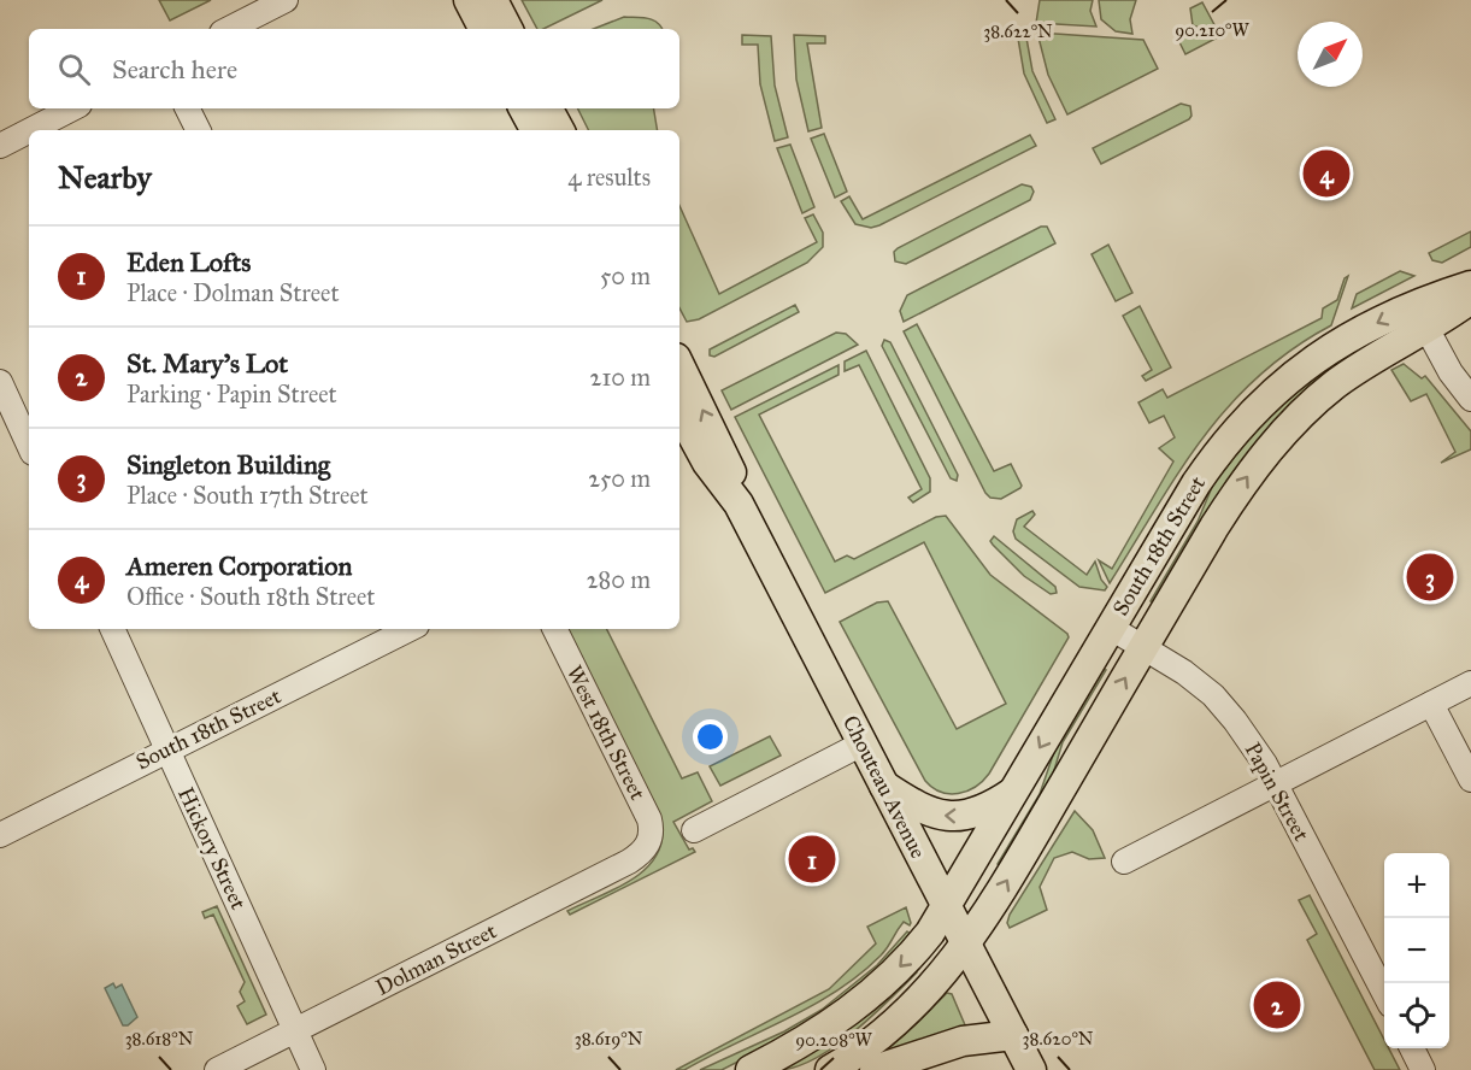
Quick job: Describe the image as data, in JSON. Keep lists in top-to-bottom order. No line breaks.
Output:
{"streets":{"main road":["South 18th Street","Chouteau Avenue"],"street":["West 18th Street","Papin Street","Hickory Street","Dolman Street"]},"crossings":[["South 18th Street","Chouteau Avenue"],["South 18th Street","Papin Street"],["South 18th Street","Hickory Street"],["West 18th Street","Dolman Street"],["Hickory Street","Dolman Street"]],"north":"top right","page":{"search":"Search here","heading":["Nearby","4 results"],"pins":["4","3","1","2"],"list":[{"mark":"1","name":"Eden Lofts","note":"Place · Dolman Street","value":"50 m"},{"mark":"2","name":"St. Mary's Lot","note":"Parking · Papin Street","value":"210 m"},{"mark":"3","name":"Singleton Building","note":"Place · South 17th Street","value":"250 m"},{"mark":"4","name":"Ameren Corporation","note":"Office · South 18th Street","value":"280 m"}],"map_buttons":["+","−"]},"coordinates":["90.210°W","38.622°N","38.618°N","38.619°N","38.620°N","90.208°W"]}
